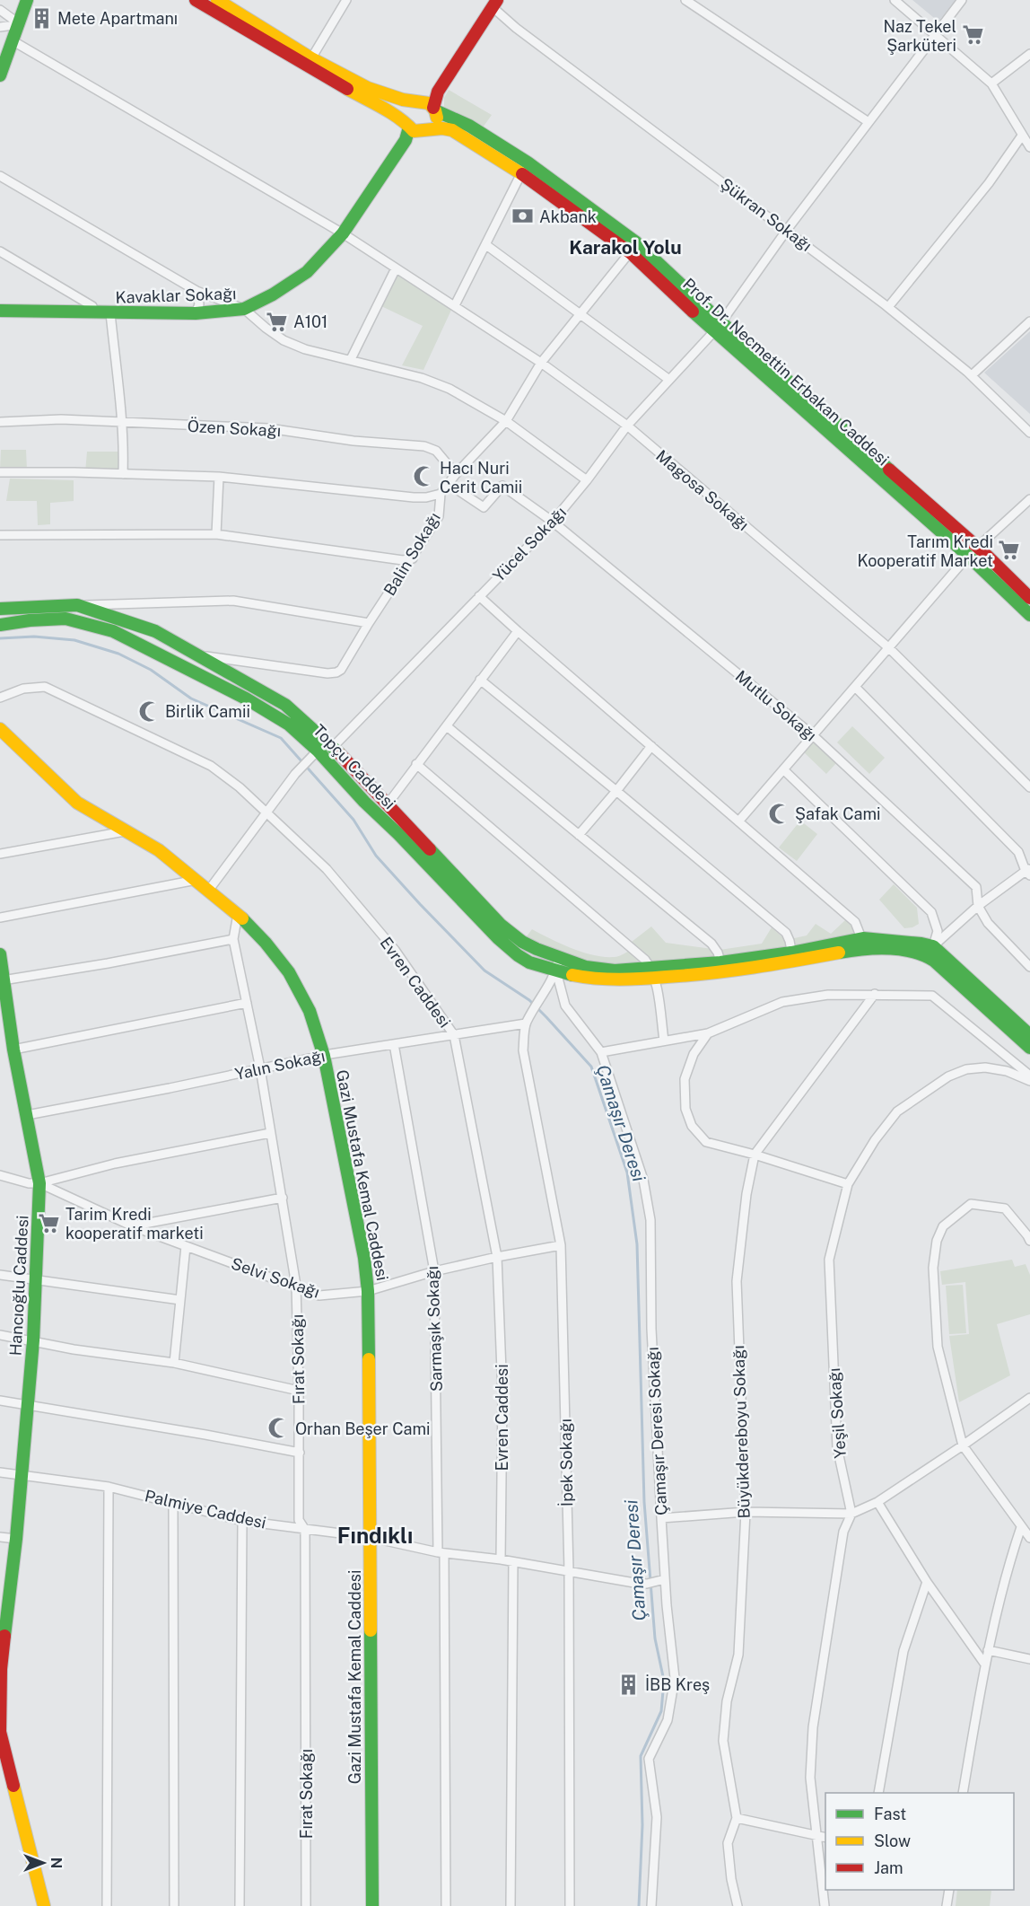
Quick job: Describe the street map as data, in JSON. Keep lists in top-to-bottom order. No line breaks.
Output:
{"streets":{"street":["Şükran Sokağı","Kavaklar Sokağı","Prof. Dr. Necmettin Erbakan Caddesi","Özen Sokağı","Magosa Sokağı","Yücel Sokağı","Balin Sokağı","Mutlu Sokağı","Topçu Caddesi","Evren Caddesi","Yalın Sokağı","Gazi Mustafa Kemal Caddesi","Selvi Sokağı","Hancıoğlu Caddesi","Sarmaşık Sokağı","Fırat Sokağı","Yeşil Sokağı","Çamaşır Deresi Sokağı","Büyükdereboyu Sokağı","İpek Sokağı","Palmiye Caddesi"]},"crossings":[["Şükran Sokağı","Yücel Sokağı"],["Kavaklar Sokağı","Prof. Dr. Necmettin Erbakan Caddesi"],["Kavaklar Sokağı","Magosa Sokağı"],["Prof. Dr. Necmettin Erbakan Caddesi","Yücel Sokağı"],["Prof. Dr. Necmettin Erbakan Caddesi","Balin Sokağı"],["Özen Sokağı","Balin Sokağı"],["Magosa Sokağı","Yücel Sokağı"],["Magosa Sokağı","Balin Sokağı"],["Yücel Sokağı","Mutlu Sokağı"],["Yücel Sokağı","Topçu Caddesi"],["Balin Sokağı","Mutlu Sokağı"],["Balin Sokağı","Topçu Caddesi"],["Topçu Caddesi","Çamaşır Deresi Sokağı"],["Evren Caddesi","Yalın Sokağı"],["Evren Caddesi","Selvi Sokağı"],["Evren Caddesi","Palmiye Caddesi"],["Yalın Sokağı","Gazi Mustafa Kemal Caddesi"],["Yalın Sokağı","Hancıoğlu Caddesi"],["Yalın Sokağı","Sarmaşık Sokağı"],["Yalın Sokağı","Fırat Sokağı"],["Yalın Sokağı","İpek Sokağı"],["Gazi Mustafa Kemal Caddesi","Selvi Sokağı"],["Gazi Mustafa Kemal Caddesi","Fırat Sokağı"],["Gazi Mustafa Kemal Caddesi","Palmiye Caddesi"],["Selvi Sokağı","Hancıoğlu Caddesi"],["Selvi Sokağı","Sarmaşık Sokağı"],["Selvi Sokağı","Fırat Sokağı"],["Selvi Sokağı","İpek Sokağı"],["Hancıoğlu Caddesi","Palmiye Caddesi"],["Sarmaşık Sokağı","Palmiye Caddesi"],["Fırat Sokağı","Palmiye Caddesi"],["Çamaşır Deresi Sokağı","Palmiye Caddesi"],["İpek Sokağı","Palmiye Caddesi"]],"districts":["Karakol Yolu","Fındıklı"],"water":["Çamaşır Deresi"],"places":{"building":["Mete Apartmanı","İBB Kreş"],"supermarket":["Naz Tekel Şarküteri","A101","Tarım Kredi Kooperatif Market","Tarim Kredi kooperatif marketi"],"bank":["Akbank"],"mosque":["Hacı Nuri Cerit Camii","Birlik Camii","Şafak Cami","Orhan Beşer Cami"]},"legend":["Fast","Slow","Jam"],"north":"right"}
